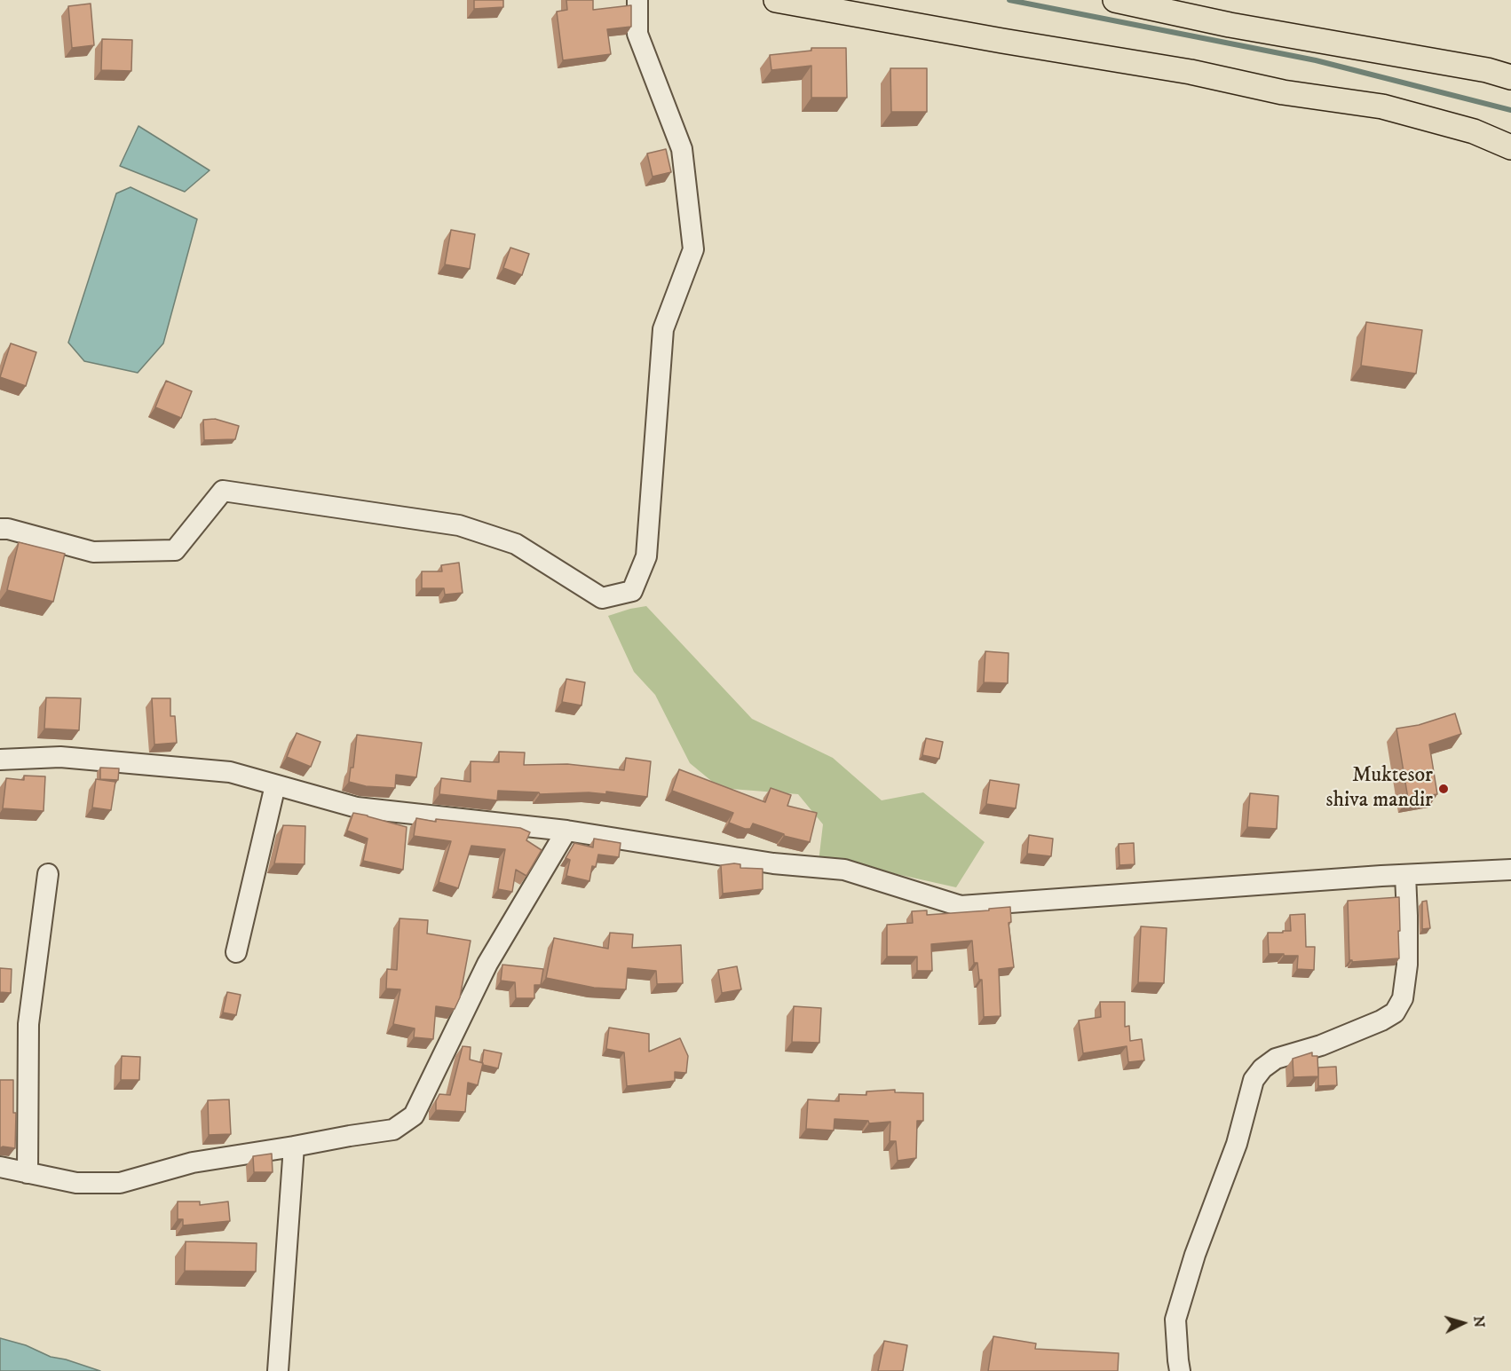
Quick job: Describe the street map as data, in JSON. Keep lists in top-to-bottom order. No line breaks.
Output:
{"places":["Muktesor shiva mandir"],"north":"right"}
